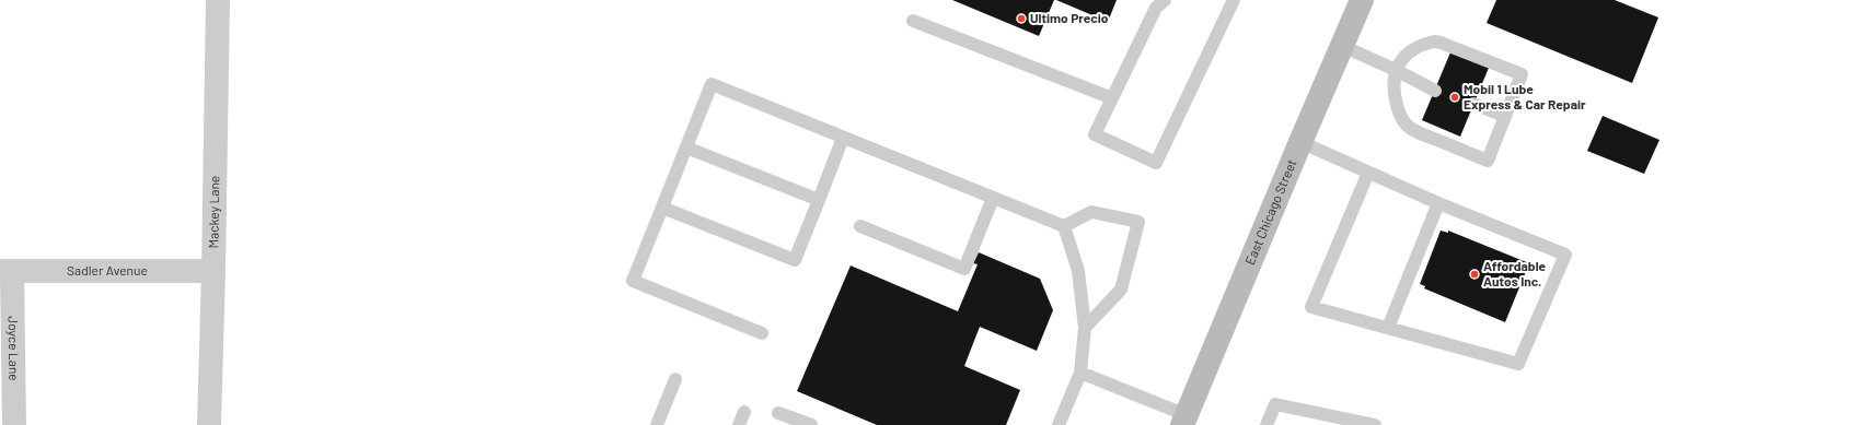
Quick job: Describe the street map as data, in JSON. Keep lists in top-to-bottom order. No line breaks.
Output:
{"streets":{"main road":["East Chicago Street"],"street":["Mackey Lane","Sadler Avenue","Joyce Lane"]},"crossings":[["Mackey Lane","Sadler Avenue"],["Sadler Avenue","Joyce Lane"]],"places":["Ultimo Precio","Mobil 1 Lube Express & Car Repair","Affordable Autos Inc."]}
